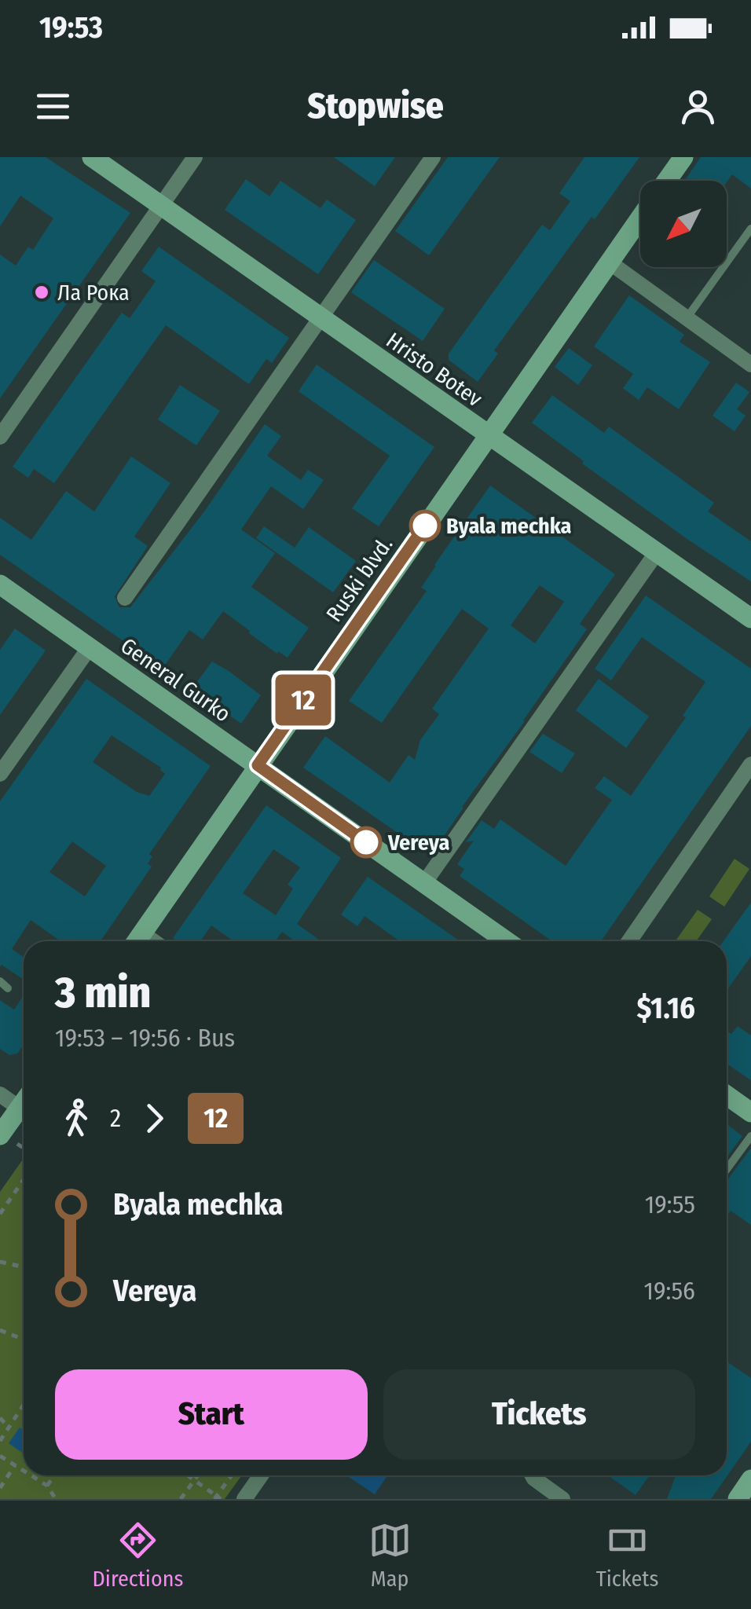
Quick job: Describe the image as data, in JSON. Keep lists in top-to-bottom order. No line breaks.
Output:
{"streets":{"street":["Hristo Botev","Ruski blvd.","General Gurko"]},"crossings":[["Hristo Botev","Ruski blvd."],["Ruski blvd.","General Gurko"]],"places":["Ла Рока","Byala mechka","Vereya"],"lines":["bus line 12"],"north":"bottom left","page":{"status":"19:53","header":"Stopwise","on_map":"12","heading":["3 min","19:53 – 19:56 · Bus","$1.16"],"legs":["2","12"],"list":[{"name":"Byala mechka","value":"19:55"},{"name":"Vereya","value":"19:56"}],"buttons":["Start","Tickets"],"tabs":["Directions","Map","Tickets"]}}
